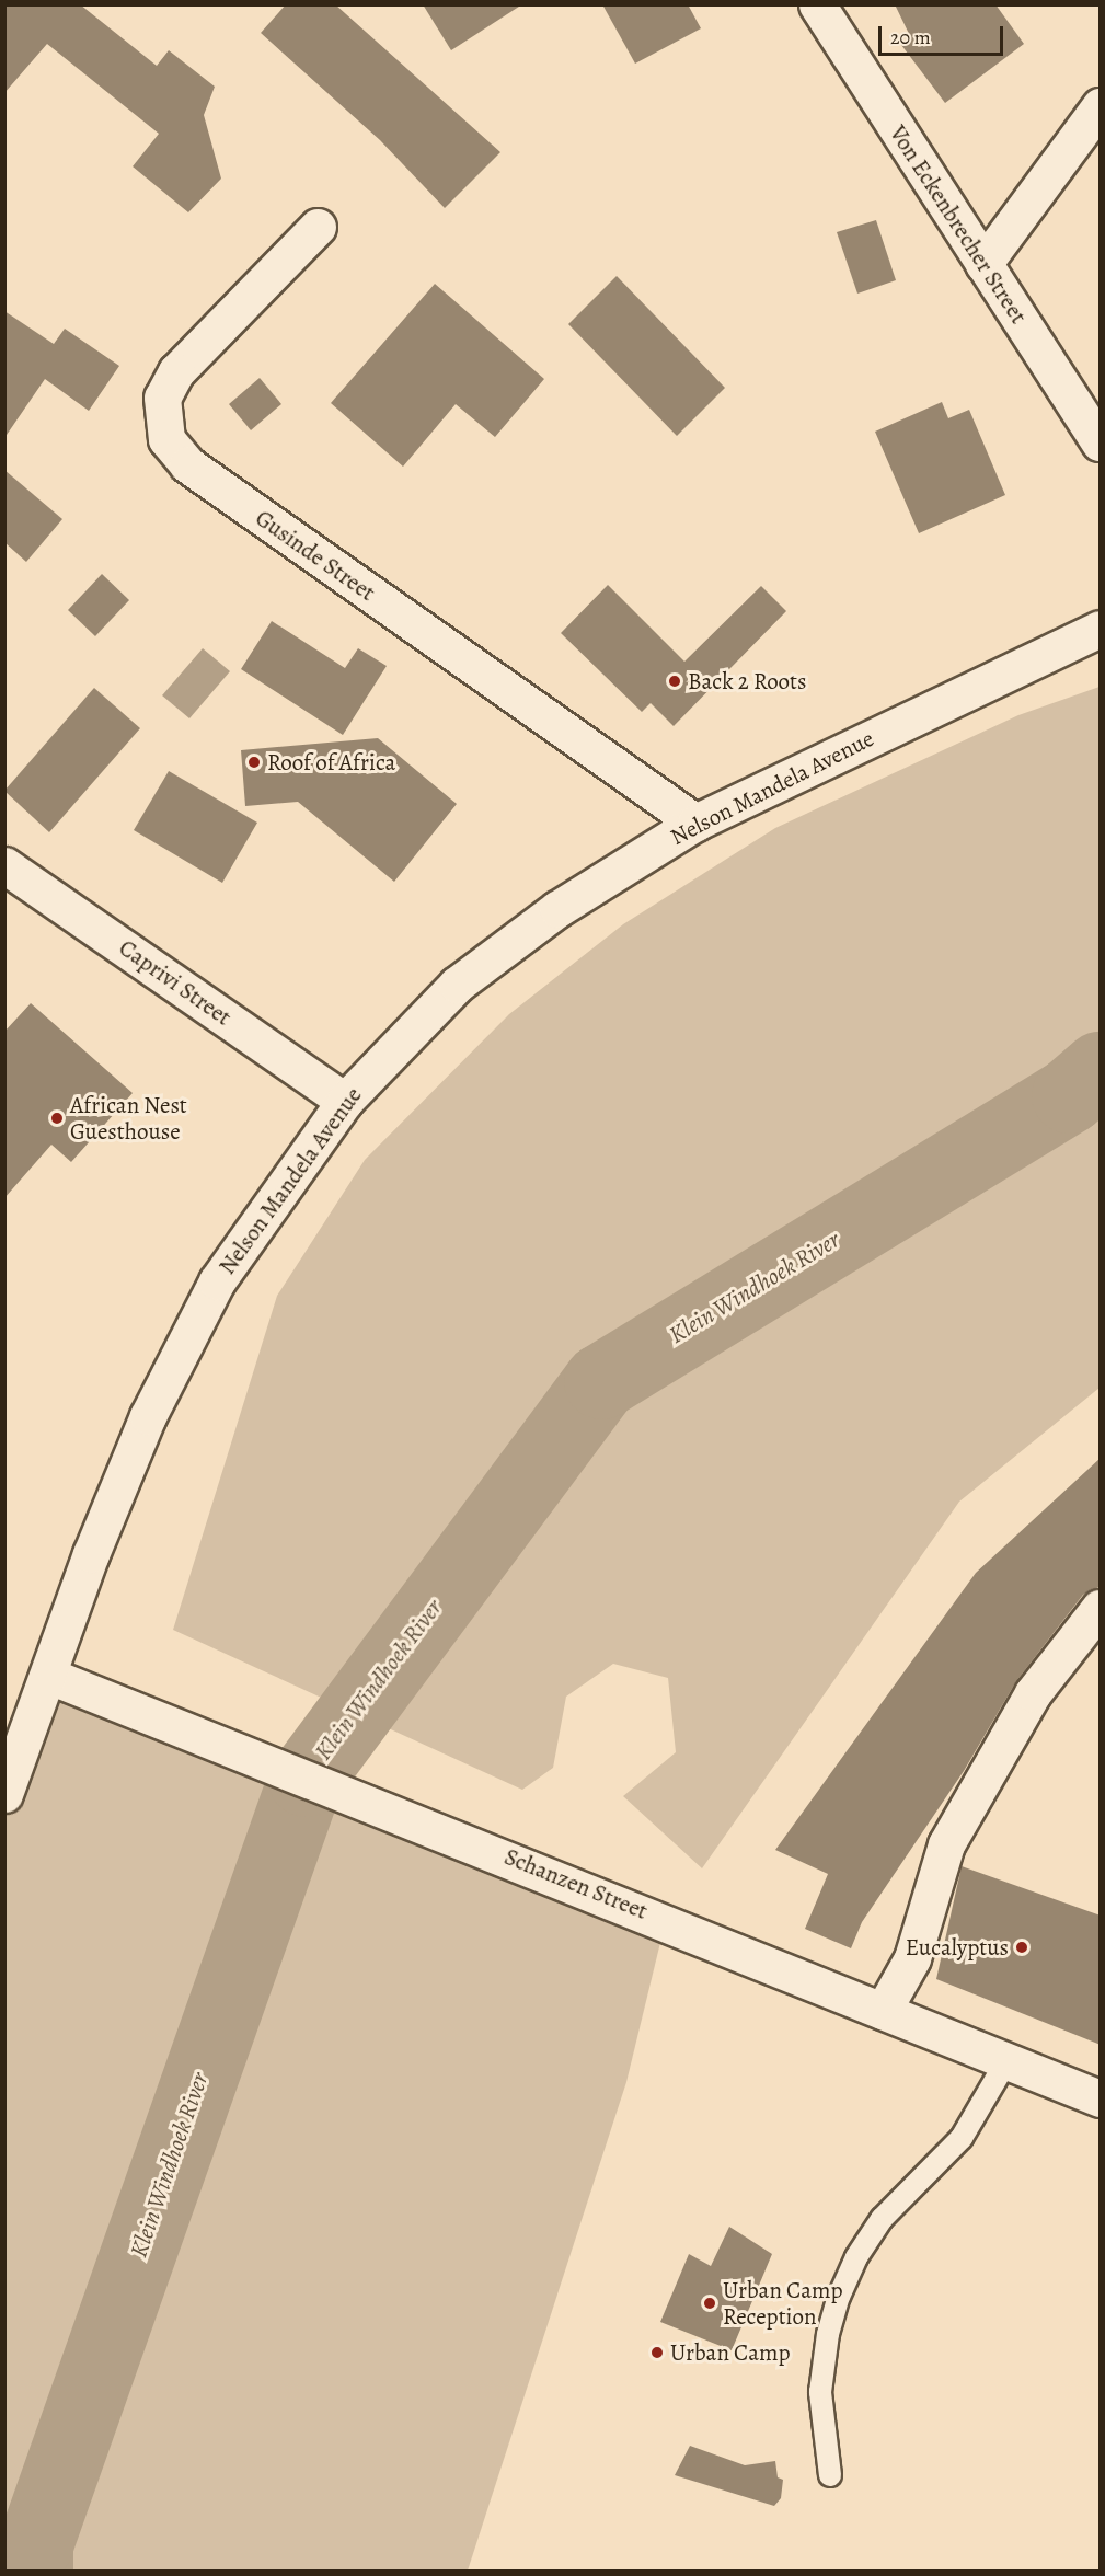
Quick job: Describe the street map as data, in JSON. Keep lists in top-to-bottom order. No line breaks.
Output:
{"streets":{"street":["Von Eckenbrecher Street","Gusinde Street","Nelson Mandela Avenue","Caprivi Street","Schanzen Street"]},"crossings":[["Gusinde Street","Nelson Mandela Avenue"],["Nelson Mandela Avenue","Caprivi Street"],["Nelson Mandela Avenue","Schanzen Street"]],"water":["Klein Windhoek River"],"places":["Back 2 Roots","Roof of Africa","African Nest Guesthouse","Eucalyptus","Urban Camp Reception","Urban Camp"],"scale_bar":"20 m"}
